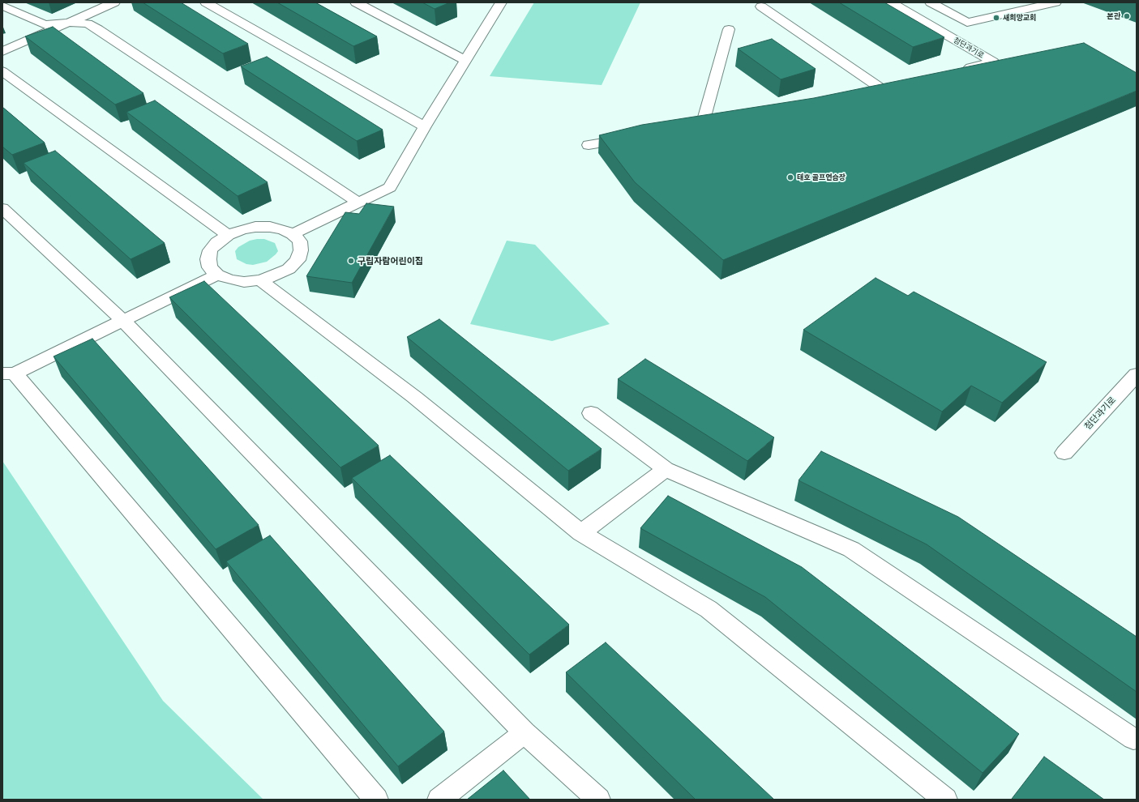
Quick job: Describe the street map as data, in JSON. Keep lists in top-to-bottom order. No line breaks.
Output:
{"streets":{"street":["첨단과기로"]},"places":["본관","새희망교회","태호 골프연습장","구립자람어린이집"]}
